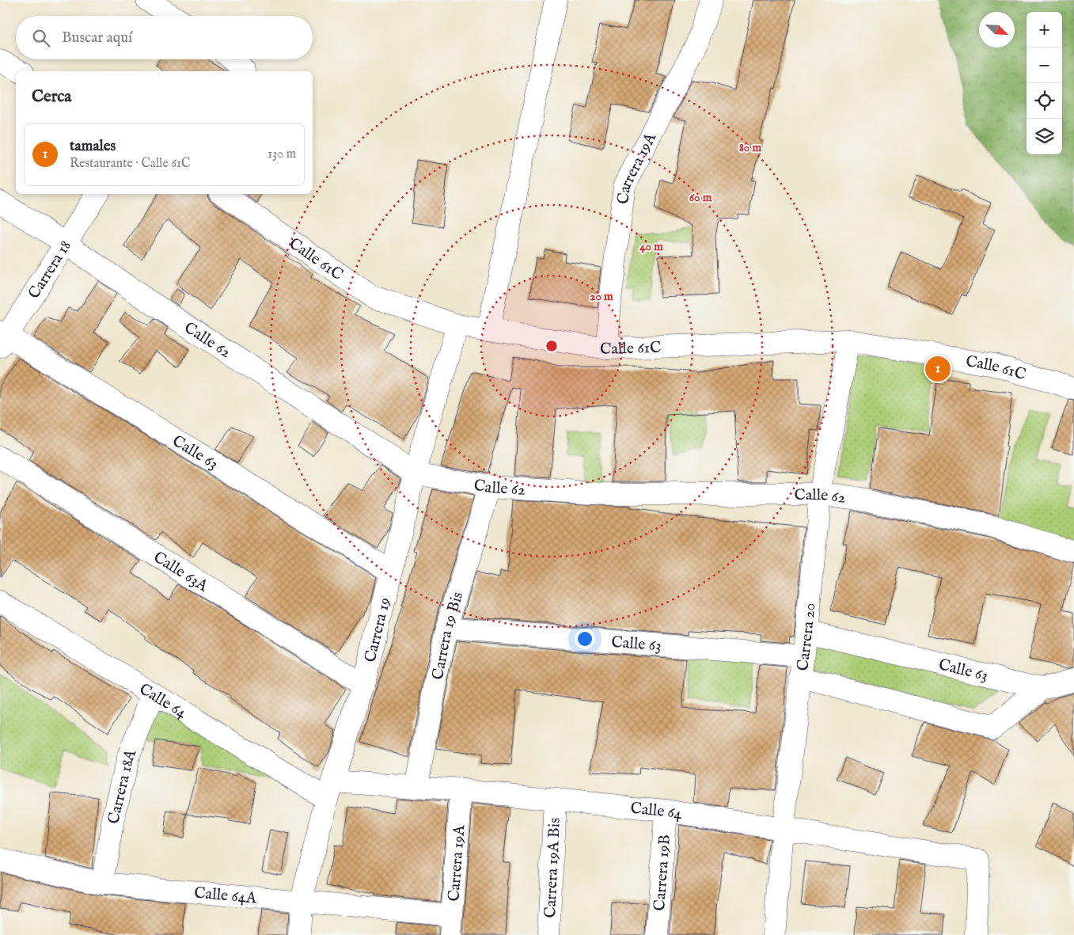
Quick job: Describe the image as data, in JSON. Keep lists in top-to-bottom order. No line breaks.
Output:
{"streets":{"street":["Carrera 19A","Calle 61C","Carrera 18","Calle 62","Calle 63","Calle 63A","Carrera 19","Carrera 19 Bis","Carrera 20","Calle 64","Carrera 18A","Carrera 19A Bis","Carrera 19B","Calle 64A"]},"crossings":[["Carrera 19A","Calle 61C"],["Carrera 19A","Calle 64"],["Carrera 19A","Calle 64A"],["Calle 61C","Carrera 19"],["Calle 61C","Carrera 20"],["Carrera 18","Calle 62"],["Carrera 18","Calle 63"],["Calle 62","Carrera 19"],["Calle 62","Carrera 19 Bis"],["Calle 62","Carrera 20"],["Calle 63","Carrera 19"],["Calle 63","Carrera 19 Bis"],["Calle 63","Carrera 20"],["Calle 63A","Carrera 19"],["Carrera 19","Calle 64"],["Carrera 19","Calle 64A"],["Carrera 19 Bis","Calle 64"],["Carrera 20","Calle 64"],["Calle 64","Carrera 18A"],["Calle 64","Carrera 19A Bis"],["Calle 64","Carrera 19B"],["Carrera 18A","Calle 64A"]],"north":"bottom right","page":{"map_buttons":["+","−"],"search":"Buscar aquí","heading":"Cerca","list":[{"mark":"1","name":"tamales","note":"Restaurante · Calle 61C","value":"130 m"}],"pins":"1"},"rings":["80 m","60 m","40 m","20 m"]}
